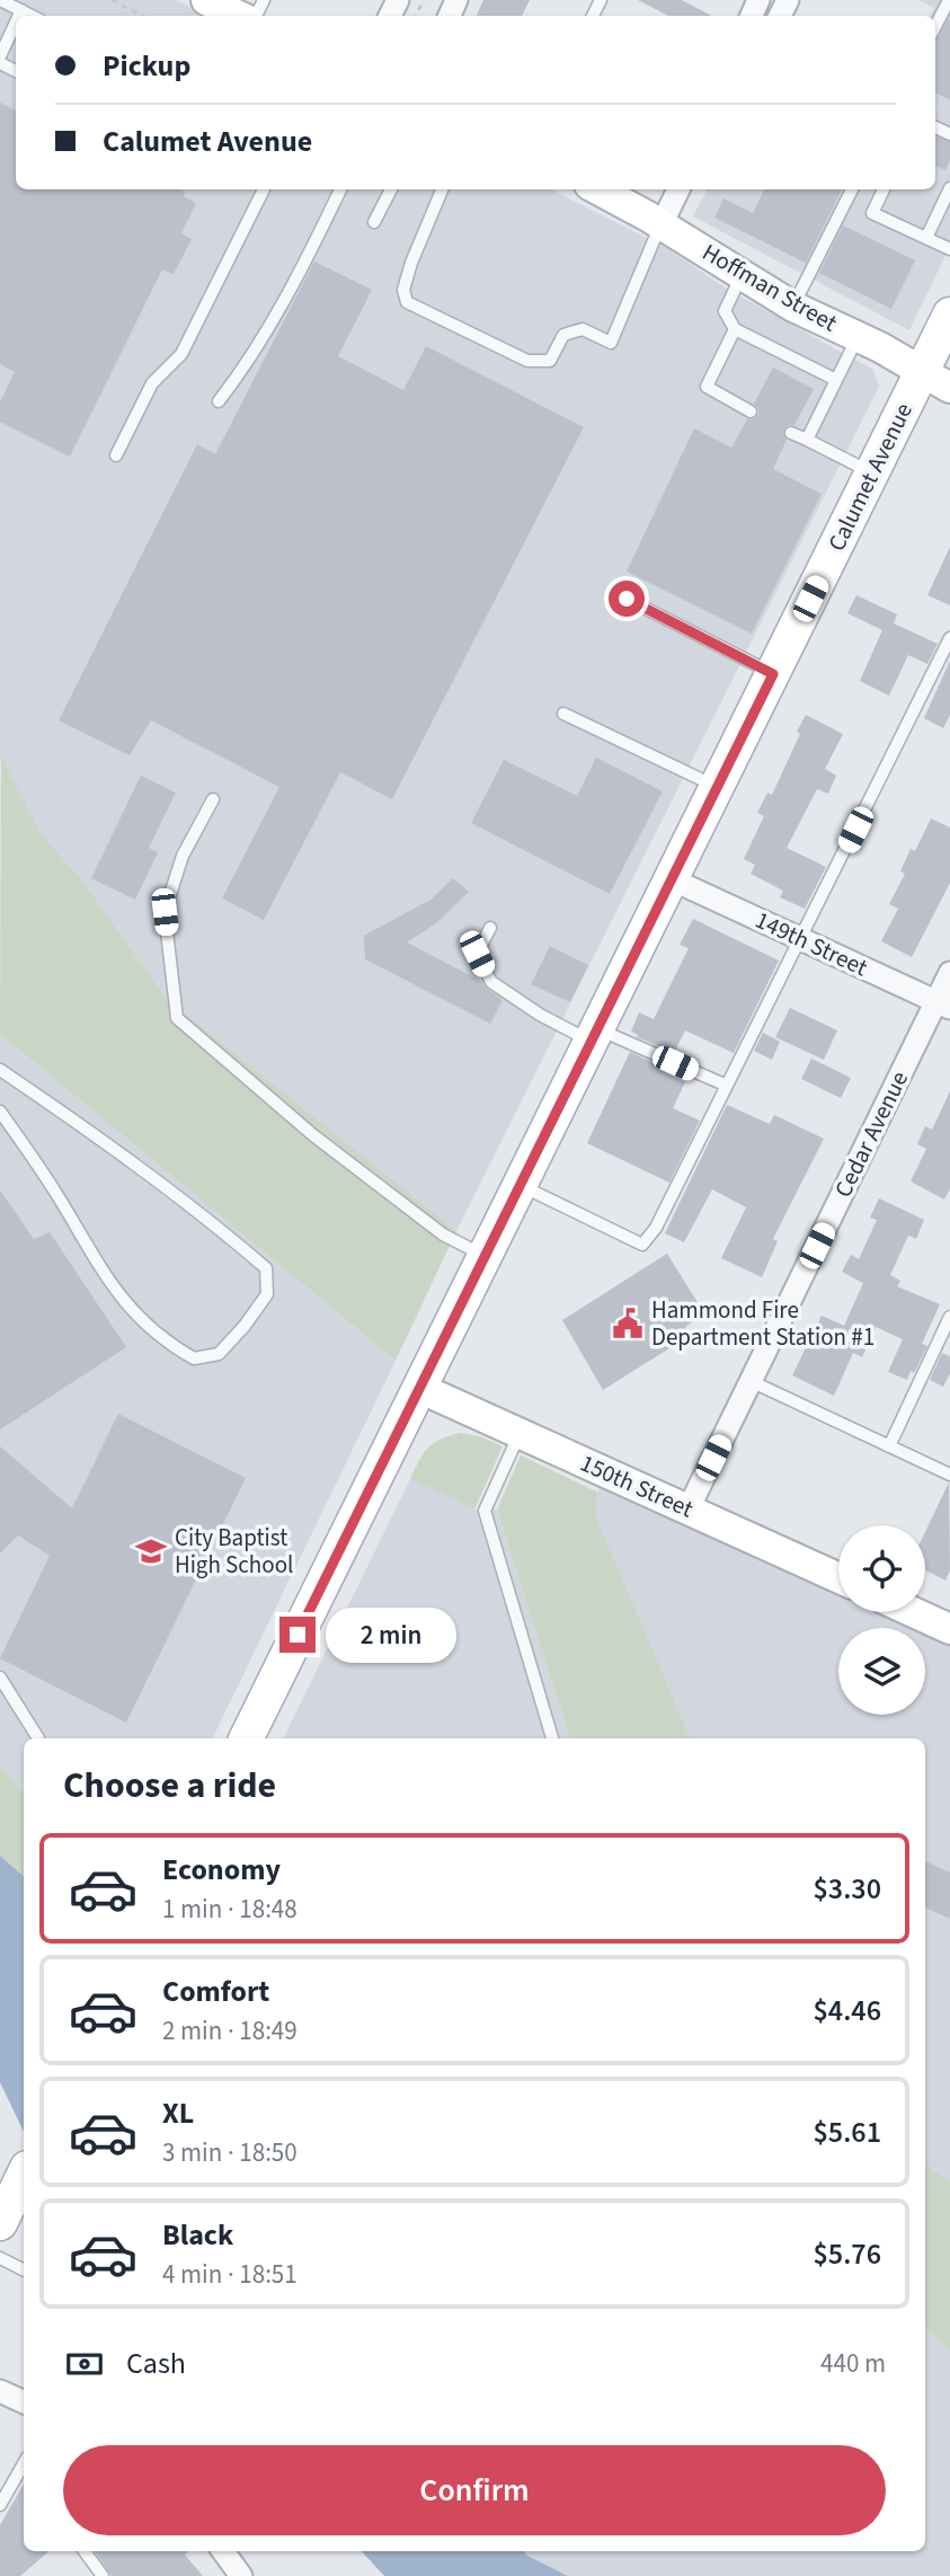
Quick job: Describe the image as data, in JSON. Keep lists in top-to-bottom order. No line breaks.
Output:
{"streets":{"main road":["Calumet Avenue"],"street":["Hoffman Street","149th Street","Cedar Avenue","150th Street"]},"crossings":[["Hoffman Street","Calumet Avenue"],["Calumet Avenue","149th Street"],["Calumet Avenue","150th Street"],["149th Street","Cedar Avenue"],["Cedar Avenue","150th Street"]],"places":{"public building":["Hammond Fire Department Station #1"],"school or university":["City Baptist High School"]},"page":{"banner":["Pickup","Calumet Avenue"],"bubble":"2 min","heading":"Choose a ride","list":[{"name":"Economy","note":"1 min · 18:48","value":"$3.30"},{"name":"Comfort","note":"2 min · 18:49","value":"$4.46"},{"name":"XL","note":"3 min · 18:50","value":"$5.61"},{"name":"Black","note":"4 min · 18:51","value":"$5.76"}],"pay":["Cash","440 m"],"buttons":"Confirm"}}
